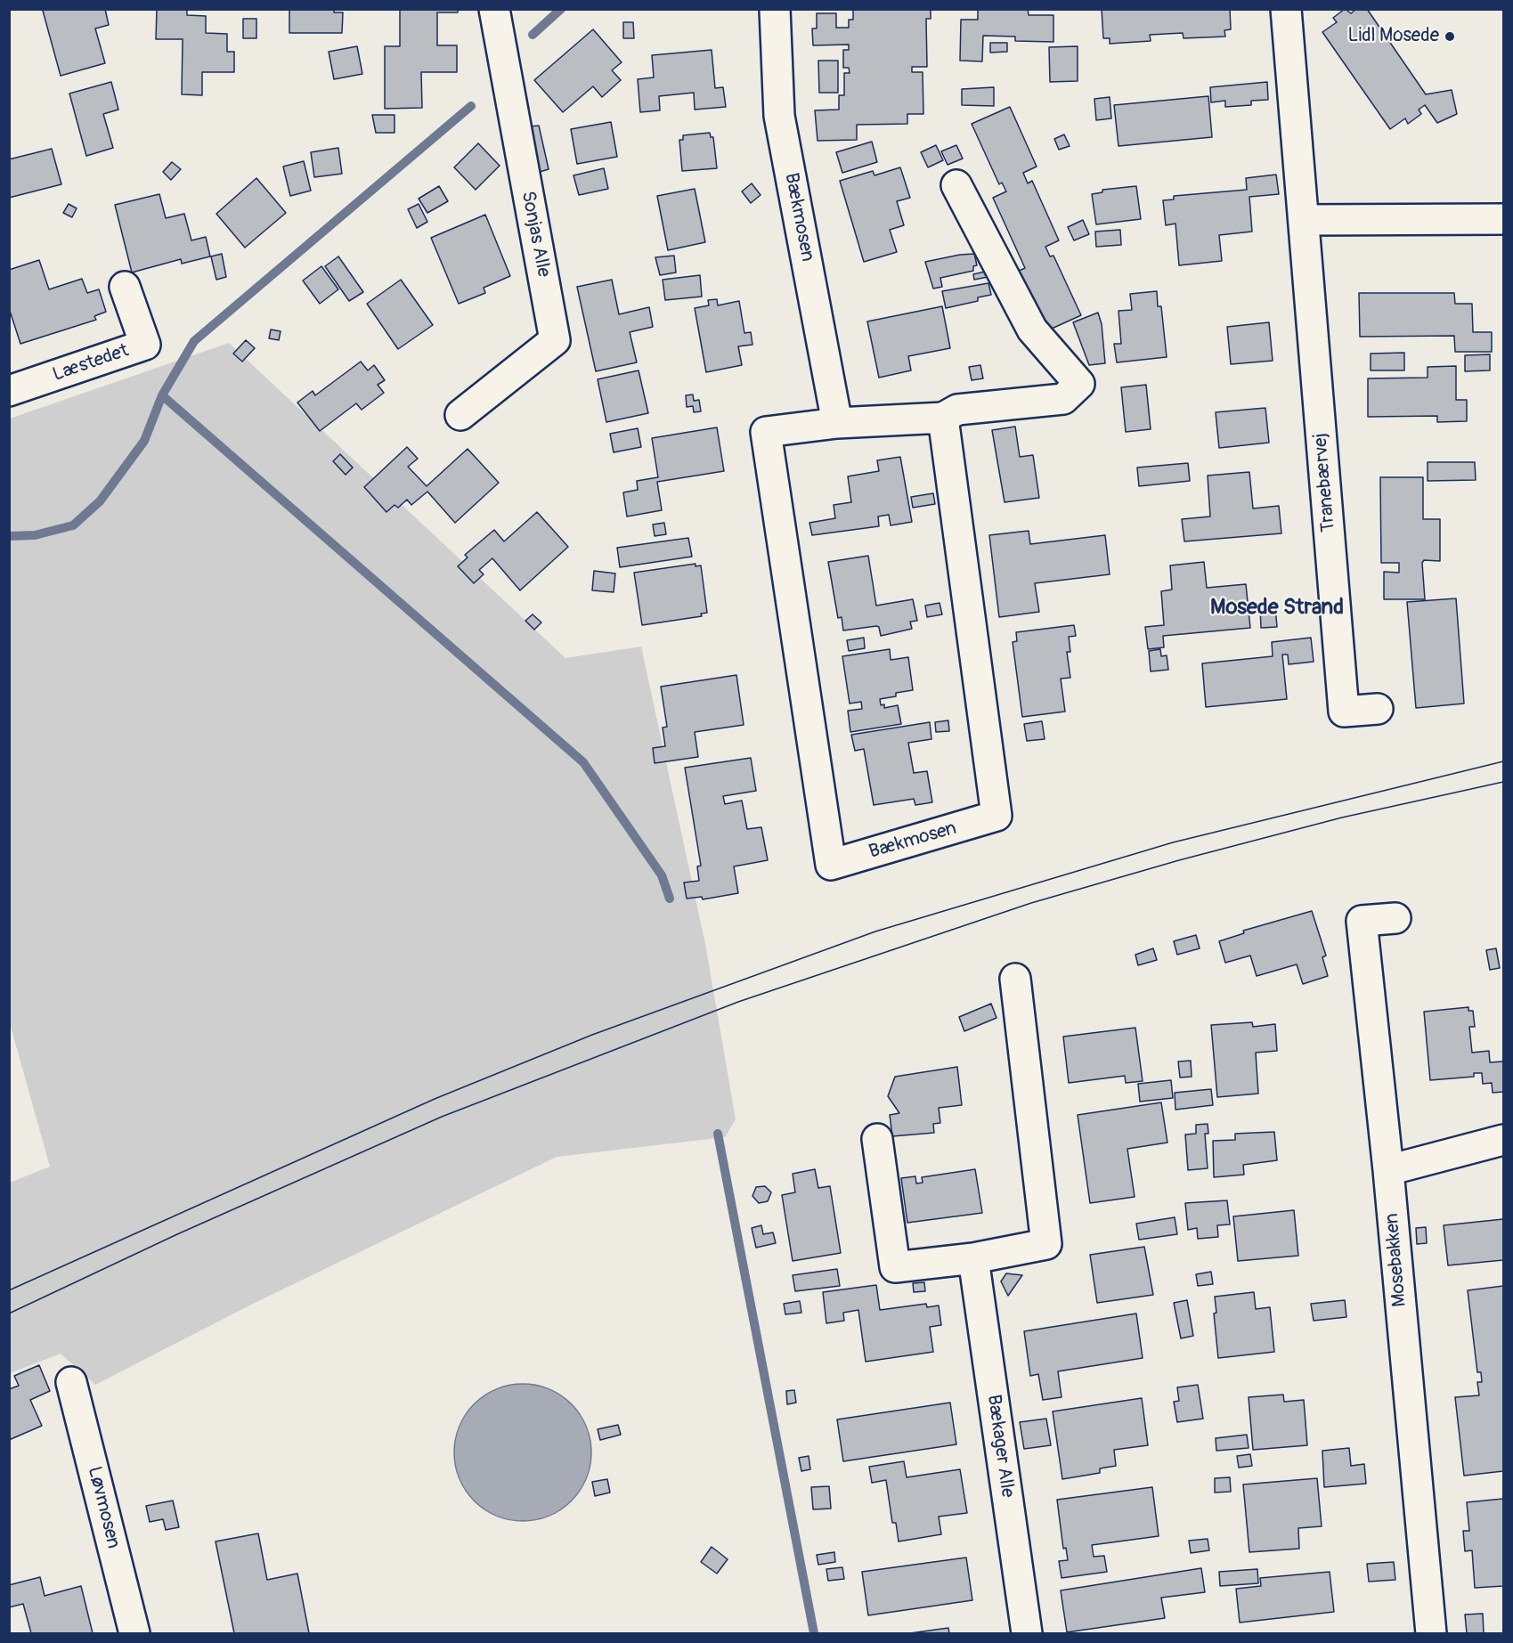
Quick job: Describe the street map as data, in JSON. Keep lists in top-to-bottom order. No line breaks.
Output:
{"streets":{"street":["Bækmosen","Sonjas Alle","Læstedet","Tranebærvej","Mosebakken","Bækager Alle","Løvmosen"]},"districts":["Mosede Strand"],"places":["Lidl Mosede"]}
